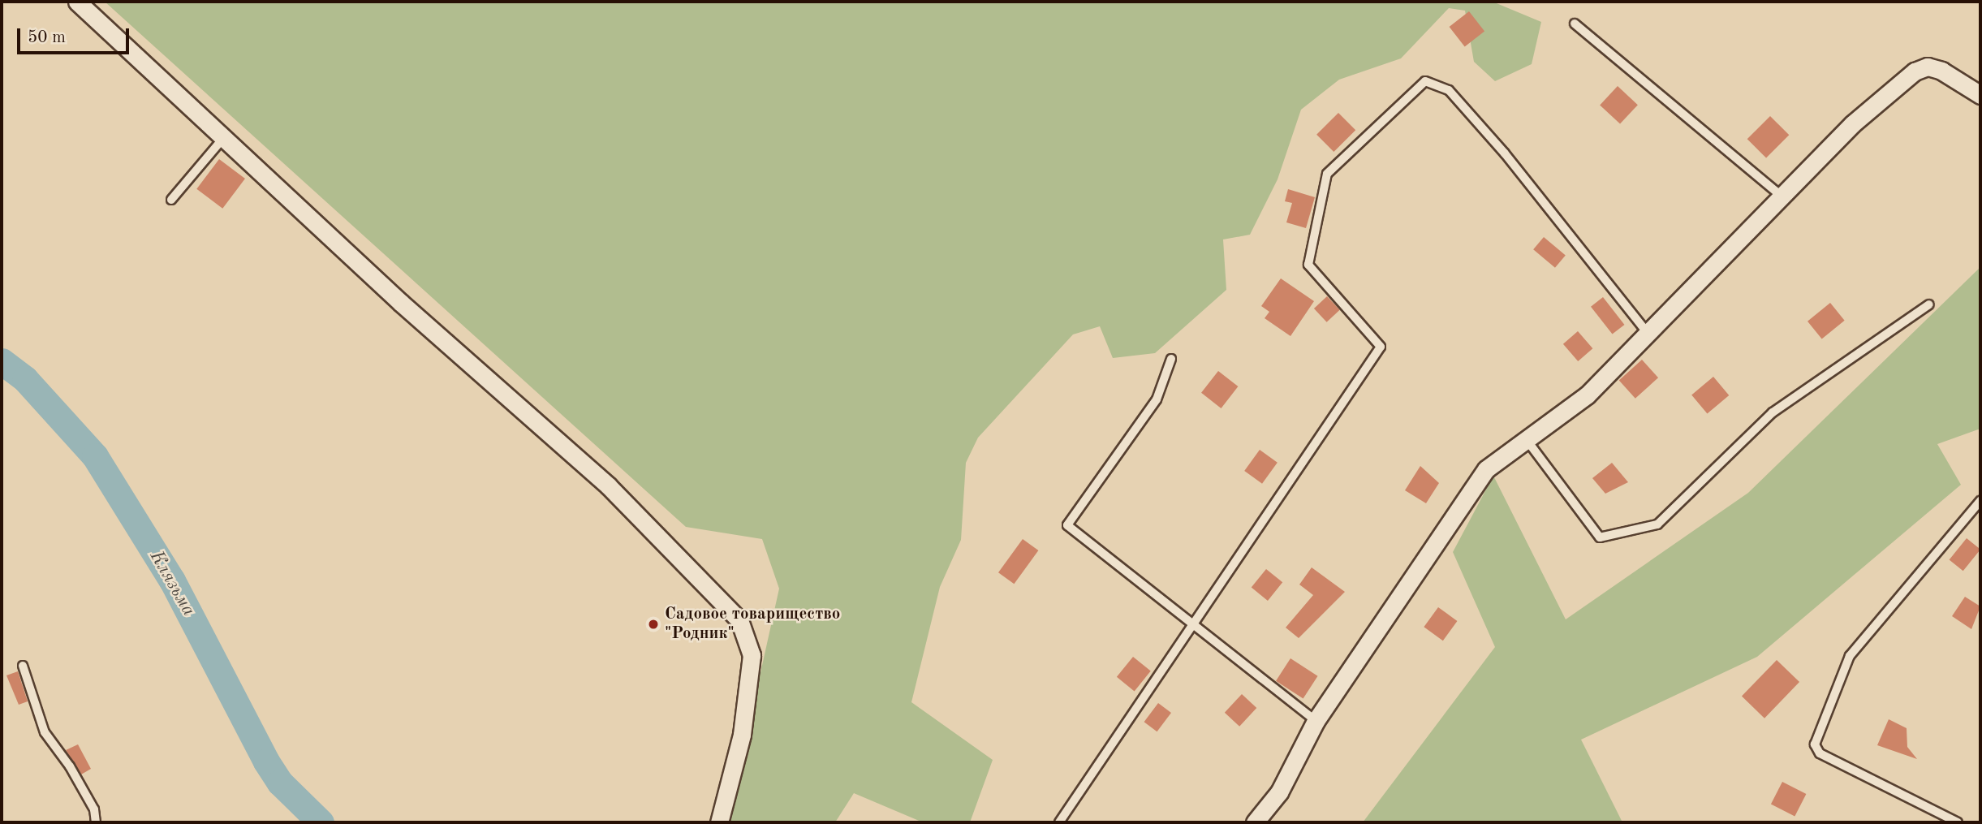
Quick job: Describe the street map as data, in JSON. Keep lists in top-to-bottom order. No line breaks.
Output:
{"water":["Клязьма"],"places":["Садовое товарищество \"Родник\""],"scale_bar":"50 m"}
